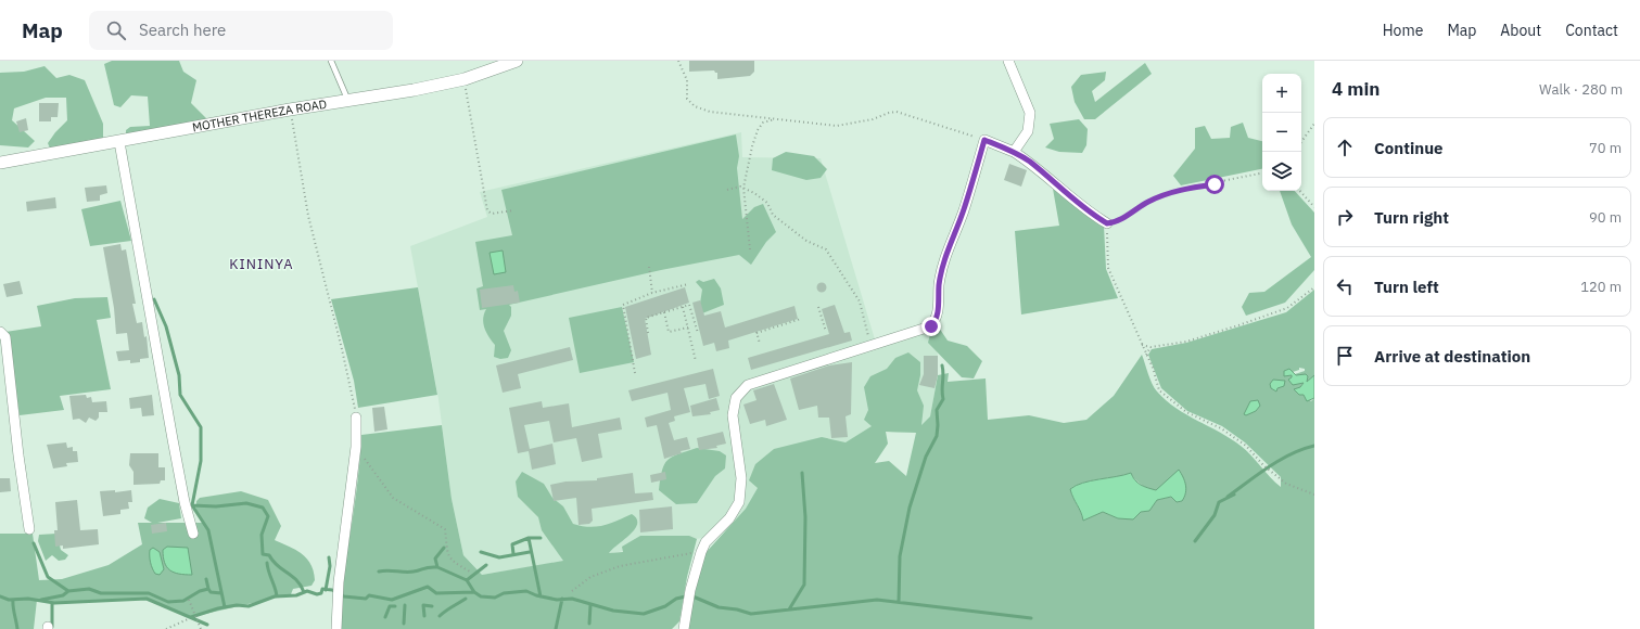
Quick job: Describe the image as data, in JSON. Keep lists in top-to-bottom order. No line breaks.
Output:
{"streets":{"street":["MOTHER THEREZA ROAD"]},"districts":["KININYA"],"page":{"header":"Map","search":"Search here","nav":["Home","Map","About","Contact"],"heading":["4 min","Walk · 280 m"],"map_buttons":["+","−"],"list":[["Continue","70 m"],["Turn right","90 m"],["Turn left","120 m"],"Arrive at destination"]}}
